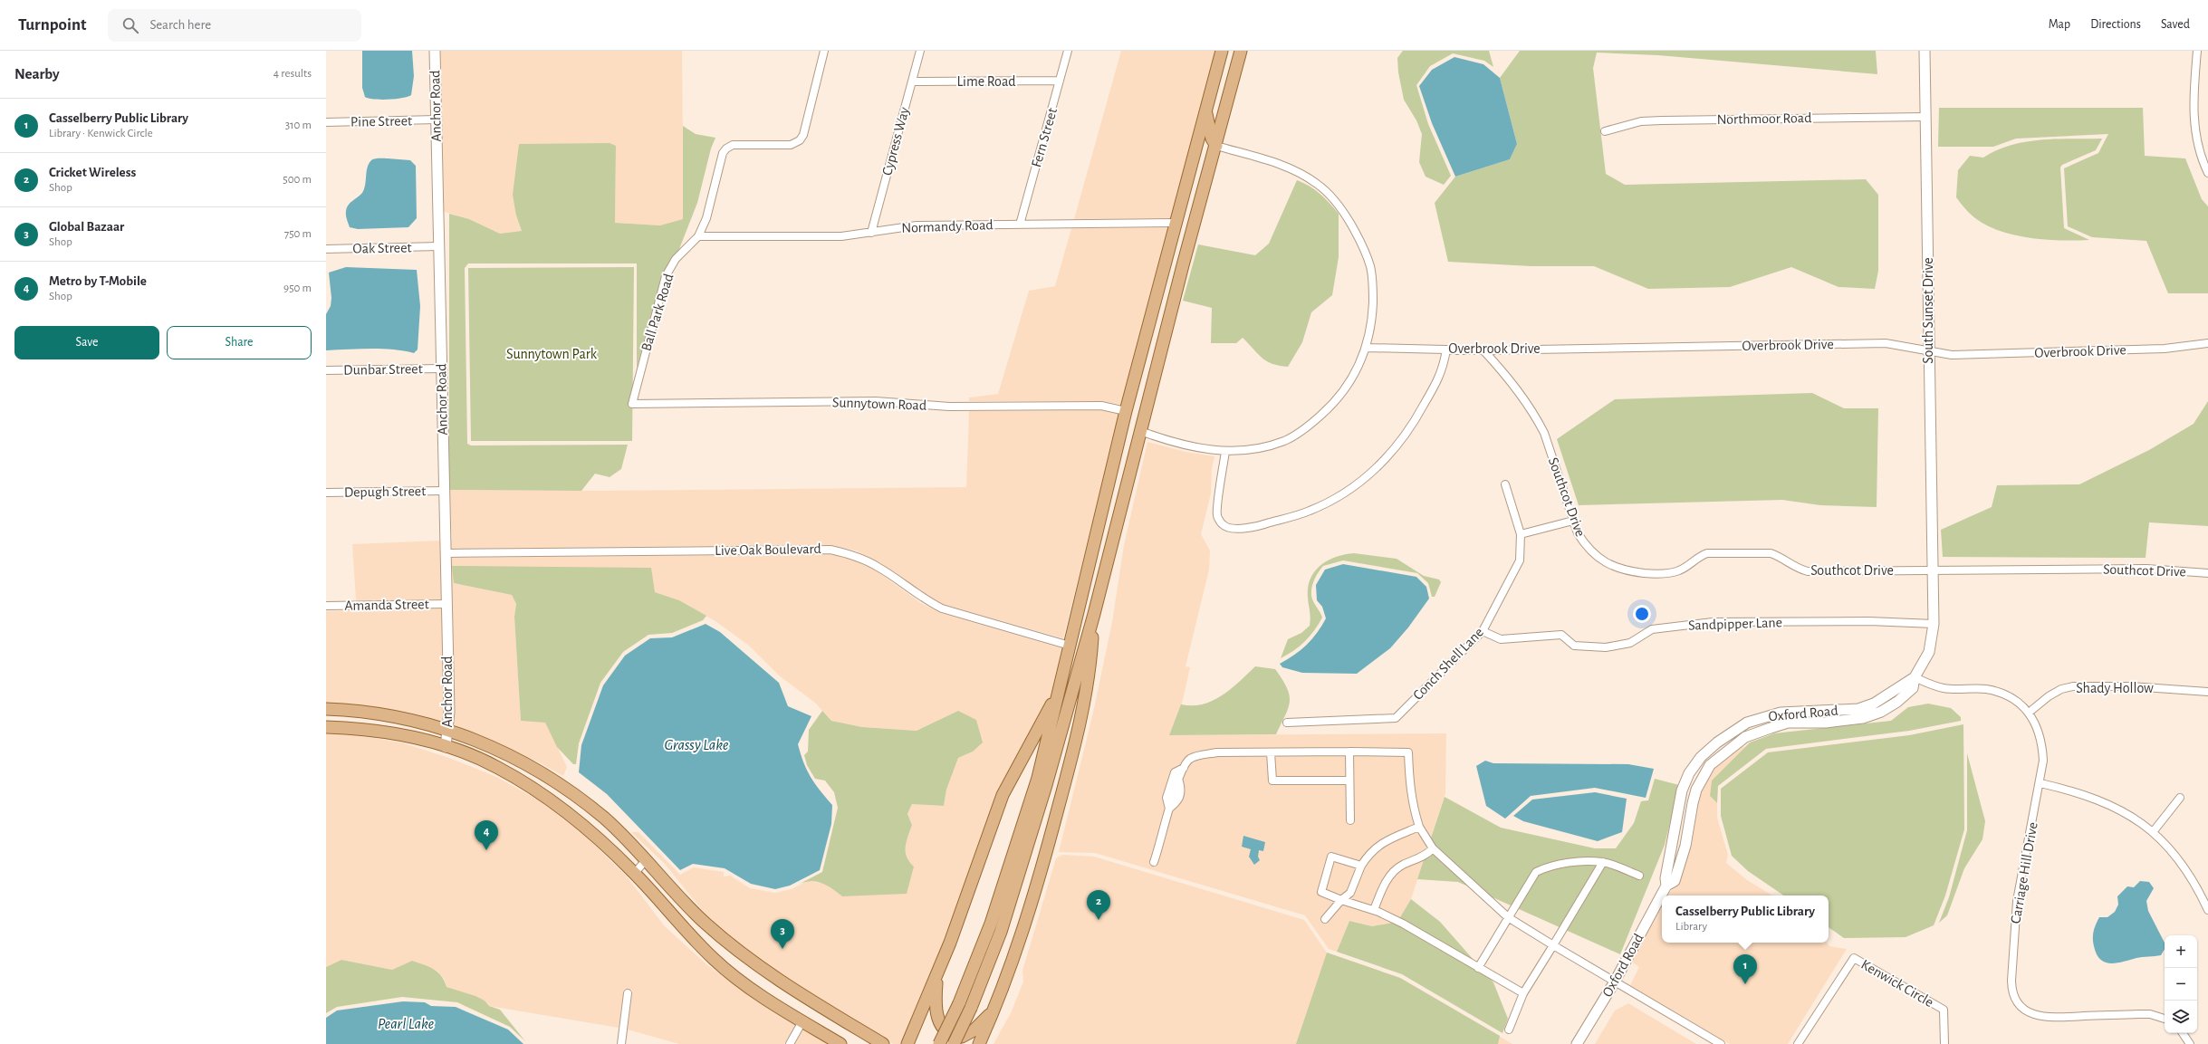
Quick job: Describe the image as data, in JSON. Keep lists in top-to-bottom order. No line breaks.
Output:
{"streets":{"street":["Lime Road","Anchor Road","Northmoor Road","Pine Street","Fern Street","Cypress Way","Normandy Road","Oak Street","South Sunset Drive","Ball Park Road","Overbrook Drive","Dunbar Street","Sunnytown Road","Depugh Street","Southcot Drive","Live Oak Boulevard","Amanda Street","Sandpipper Lane","Conch Shell Lane","Shady Hollow","Oxford Road","Carriage Hill Drive","Kenwick Circle"]},"crossings":[["Lime Road","Fern Street"],["Lime Road","Cypress Way"],["Anchor Road","Pine Street"],["Anchor Road","Oak Street"],["Anchor Road","Dunbar Street"],["Anchor Road","Depugh Street"],["Anchor Road","Live Oak Boulevard"],["Anchor Road","Amanda Street"],["Northmoor Road","South Sunset Drive"],["Fern Street","Normandy Road"],["Cypress Way","Normandy Road"],["Normandy Road","Ball Park Road"],["South Sunset Drive","Overbrook Drive"],["South Sunset Drive","Southcot Drive"],["South Sunset Drive","Oxford Road"],["Ball Park Road","Sunnytown Road"],["Overbrook Drive","Southcot Drive"],["Southcot Drive","Oxford Road"],["Sandpipper Lane","Conch Shell Lane"],["Sandpipper Lane","Oxford Road"],["Shady Hollow","Carriage Hill Drive"],["Oxford Road","Carriage Hill Drive"]],"water":["Grassy Lake","Pearl Lake"],"parks":["Sunnytown Park"],"page":{"header":"Turnpoint","search":"Search here","nav":["Map","Directions","Saved"],"heading":["Nearby","4 results"],"list":[{"mark":"1","name":"Casselberry Public Library","note":"Library · Kenwick Circle","value":"310 m"},{"mark":"2","name":"Cricket Wireless","note":"Shop","value":"500 m"},{"mark":"3","name":"Global Bazaar","note":"Shop","value":"750 m"},{"mark":"4","name":"Metro by T-Mobile","note":"Shop","value":"950 m"}],"buttons":["Save","Share"],"pins":["4","2","3","1"],"popup":["Casselberry Public Library","Library"],"map_buttons":["+","−"]}}
